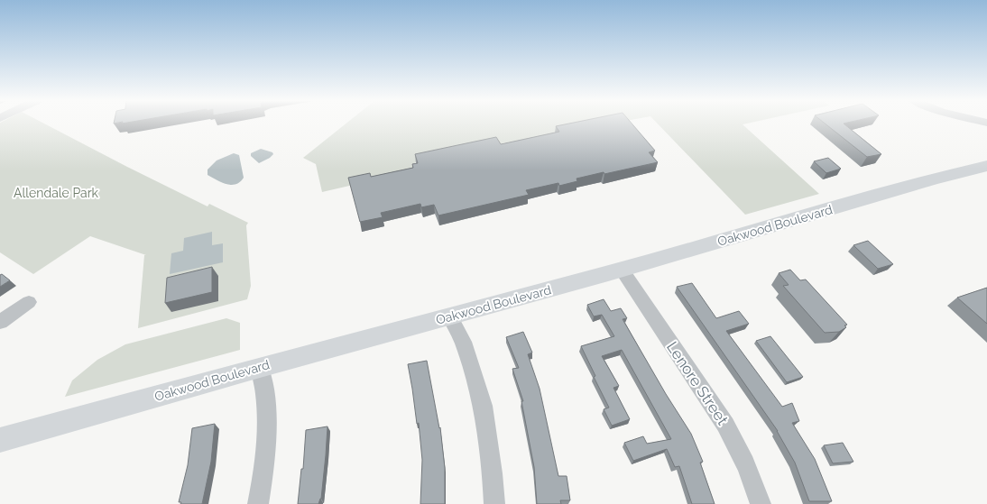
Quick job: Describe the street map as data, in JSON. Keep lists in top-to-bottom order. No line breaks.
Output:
{"streets":{"main road":["Oakwood Boulevard"],"street":["Lenore Street"]},"crossings":[["Oakwood Boulevard","Lenore Street"]],"parks":["Allendale Park"]}
